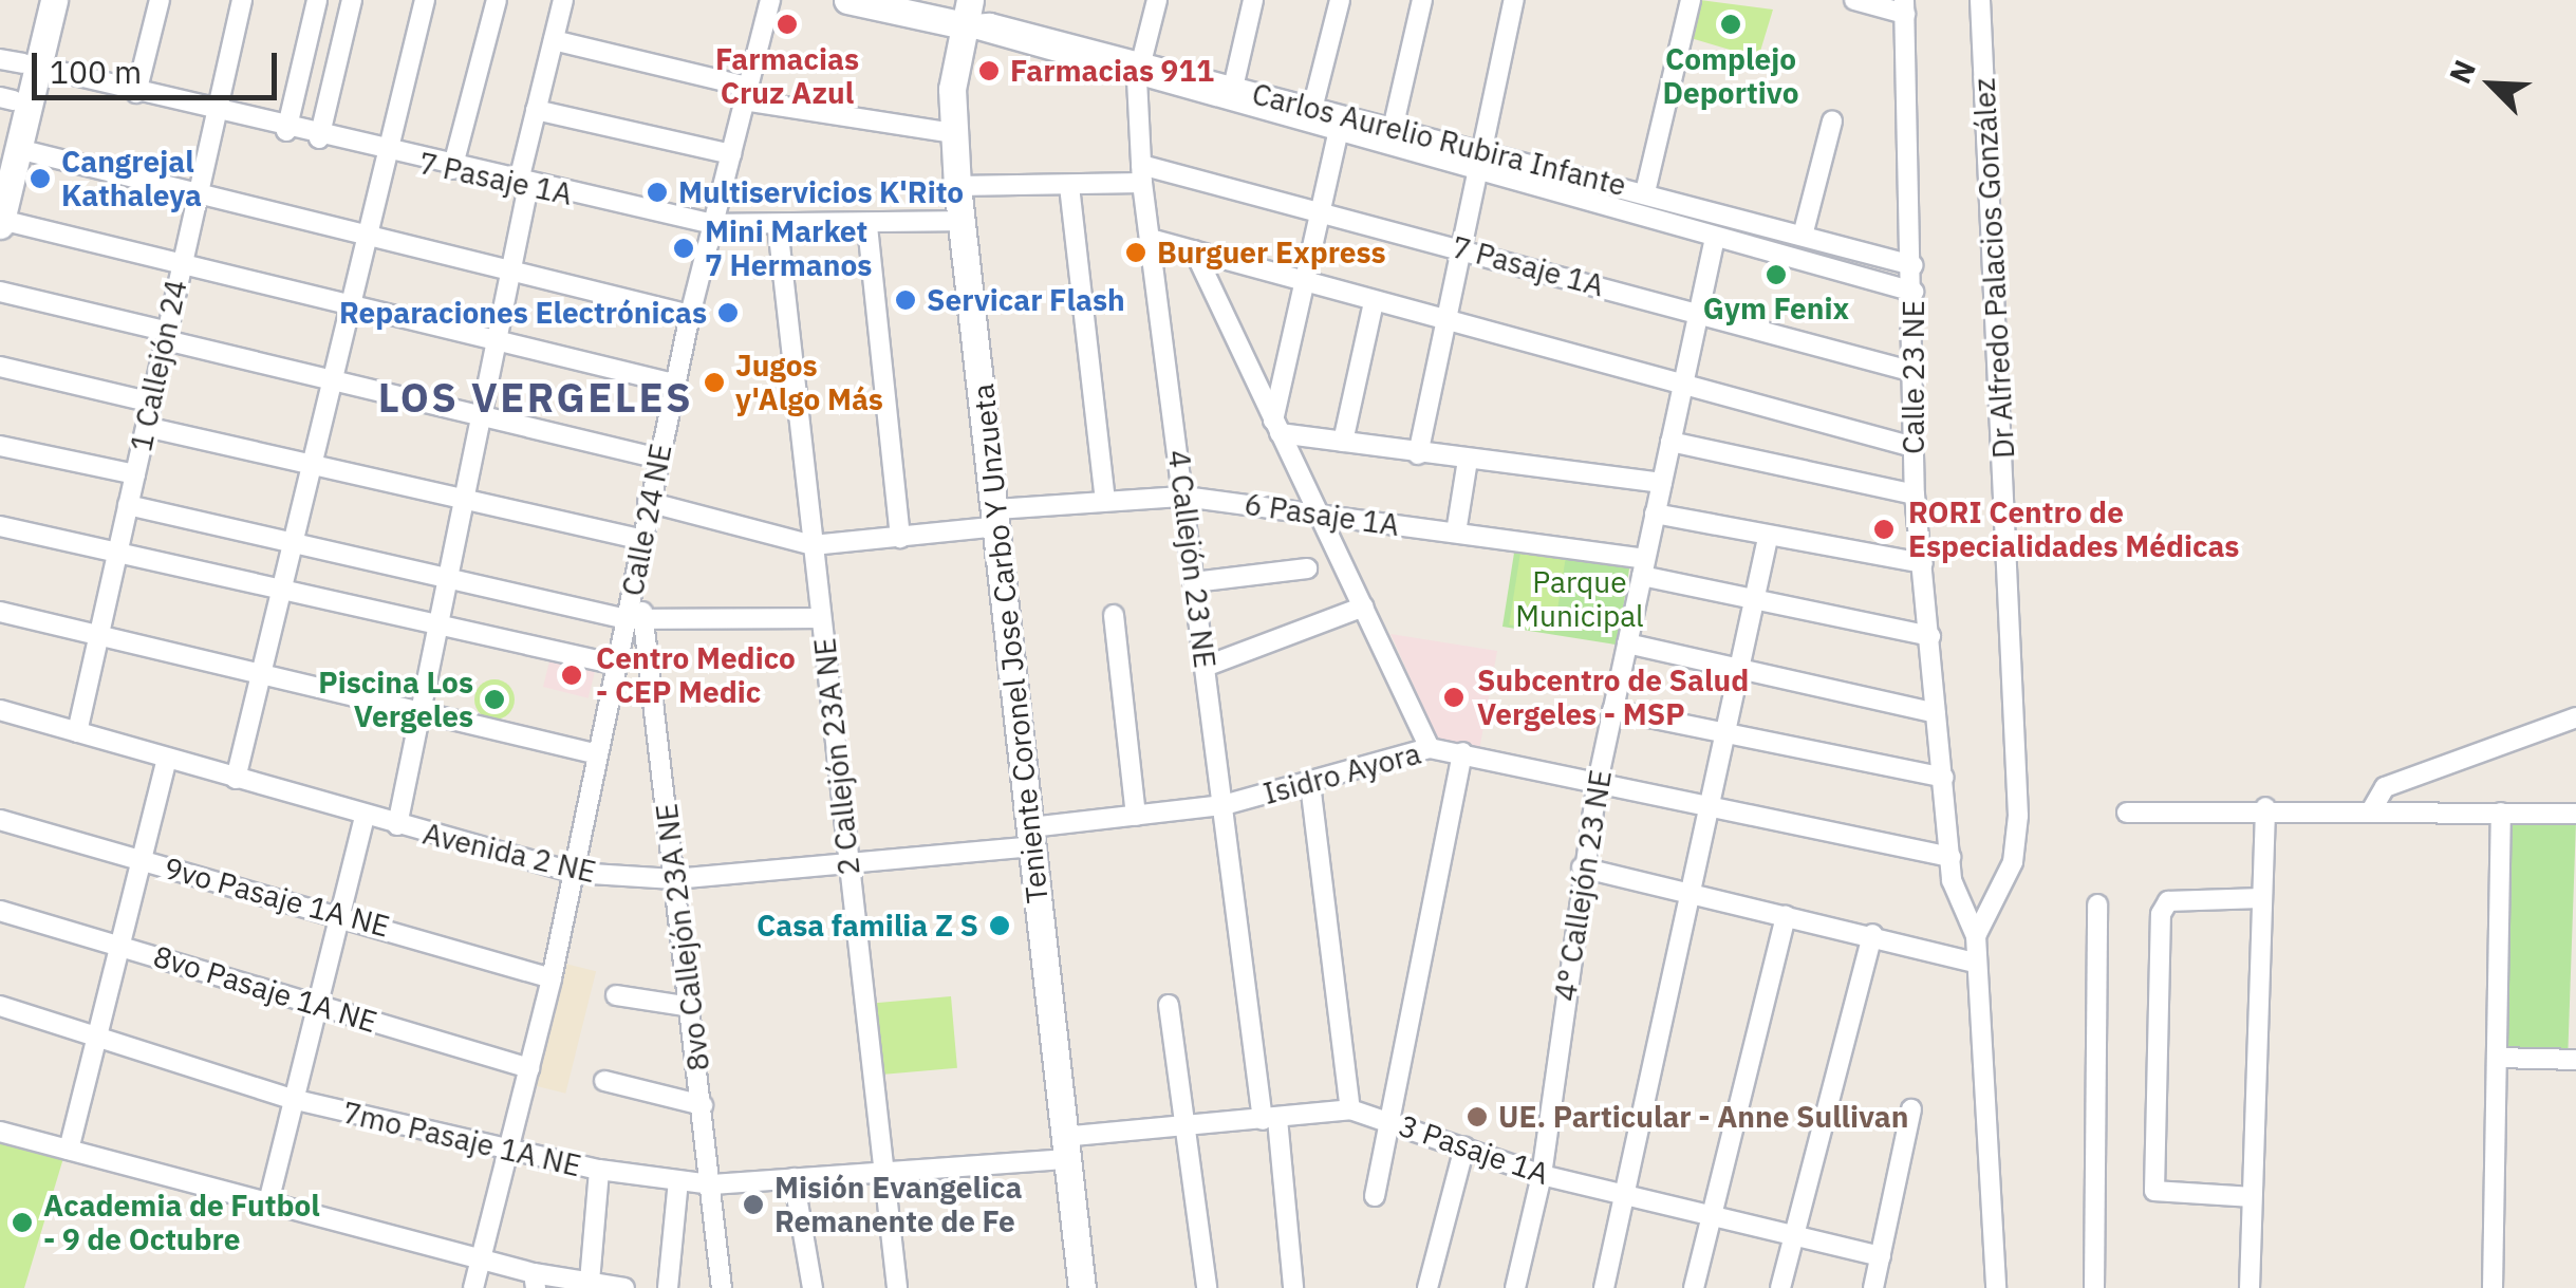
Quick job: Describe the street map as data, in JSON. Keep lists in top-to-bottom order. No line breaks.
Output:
{"streets":{"street":["Carlos Aurelio Rubira Infante","7 Pasaje 1A","Dr Alfredo Palacios González","1 Callejón 24","Calle 23 NE","6 Pasaje 1A","Calle 24 NE","4 Callejón 23 NE","Teniente Coronel Jose Carbo Y Unzueta","2 Callejón 23A NE","Isidro Ayora","Avenida 2 NE","4° Callejón 23 NE","9vo Pasaje 1A NE","8vo Callejón 23A NE","8vo Pasaje 1A NE","7mo Pasaje 1A NE","3 Pasaje 1A"]},"crossings":[["Carlos Aurelio Rubira Infante","Calle 23 NE"],["Carlos Aurelio Rubira Infante","4 Callejón 23 NE"],["Carlos Aurelio Rubira Infante","4° Callejón 23 NE"],["7 Pasaje 1A","1 Callejón 24"],["7 Pasaje 1A","Calle 23 NE"],["7 Pasaje 1A","Calle 24 NE"],["7 Pasaje 1A","4 Callejón 23 NE"],["7 Pasaje 1A","Teniente Coronel Jose Carbo Y Unzueta"],["7 Pasaje 1A","2 Callejón 23A NE"],["7 Pasaje 1A","4° Callejón 23 NE"],["Dr Alfredo Palacios González","Calle 23 NE"],["1 Callejón 24","Avenida 2 NE"],["Calle 23 NE","6 Pasaje 1A"],["Calle 23 NE","Isidro Ayora"],["6 Pasaje 1A","Calle 24 NE"],["6 Pasaje 1A","4 Callejón 23 NE"],["6 Pasaje 1A","Teniente Coronel Jose Carbo Y Unzueta"],["6 Pasaje 1A","2 Callejón 23A NE"],["6 Pasaje 1A","4° Callejón 23 NE"],["Calle 24 NE","Avenida 2 NE"],["Calle 24 NE","9vo Pasaje 1A NE"],["Calle 24 NE","8vo Callejón 23A NE"],["Calle 24 NE","8vo Pasaje 1A NE"],["Calle 24 NE","7mo Pasaje 1A NE"],["4 Callejón 23 NE","Isidro Ayora"],["4 Callejón 23 NE","3 Pasaje 1A"],["Teniente Coronel Jose Carbo Y Unzueta","Isidro Ayora"],["Teniente Coronel Jose Carbo Y Unzueta","Avenida 2 NE"],["Teniente Coronel Jose Carbo Y Unzueta","7mo Pasaje 1A NE"],["Teniente Coronel Jose Carbo Y Unzueta","3 Pasaje 1A"],["2 Callejón 23A NE","Avenida 2 NE"],["2 Callejón 23A NE","7mo Pasaje 1A NE"],["Isidro Ayora","Avenida 2 NE"],["Isidro Ayora","4° Callejón 23 NE"],["Avenida 2 NE","8vo Callejón 23A NE"],["4° Callejón 23 NE","3 Pasaje 1A"],["8vo Callejón 23A NE","7mo Pasaje 1A NE"],["7mo Pasaje 1A NE","3 Pasaje 1A"]],"districts":["LOS VERGELES"],"parks":["Parque Municipal"],"places":["Farmacias Cruz Azul","Complejo Deportivo","Farmacias 911","Cangrejal Kathaleya","Multiservicios K'Rito","Mini Market 7 Hermanos","Burguer Express","Gym Fenix","Servicar Flash","Reparaciones Electrónicas","Jugos y'Algo Más","RORI Centro de Especialidades Médicas","Centro Medico - CEP Medic","Subcentro de Salud Vergeles - MSP","Piscina Los Vergeles","Casa familia Z S","UE. Particular - Anne Sullivan","Misión Evangelica Remanente de Fe","Academia de Futbol - 9 de Octubre"],"scale_bar":"100 m","north":"top left"}
